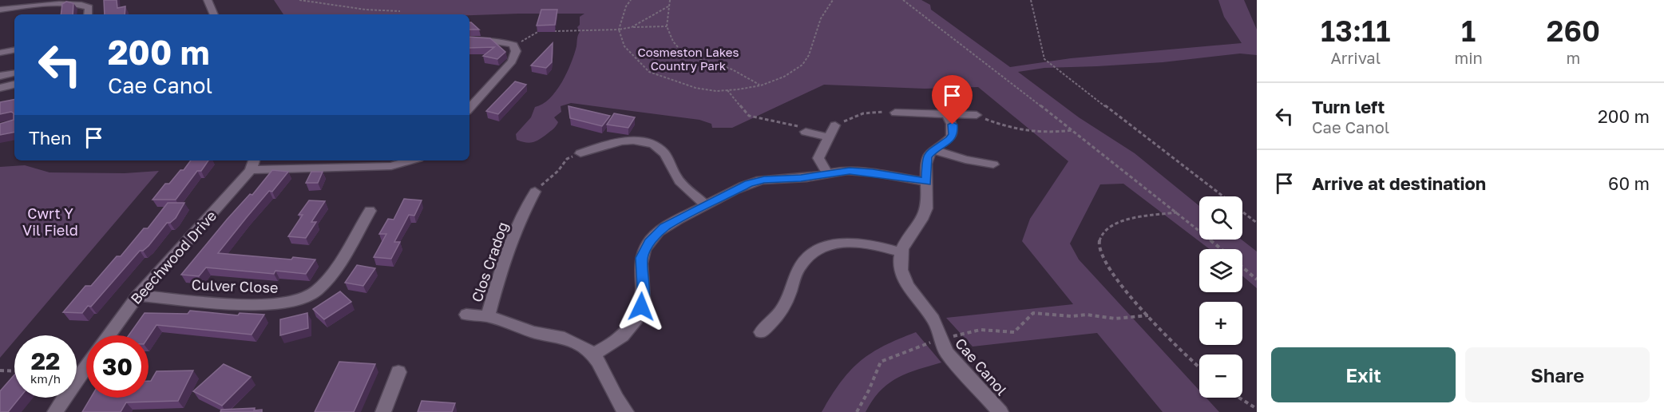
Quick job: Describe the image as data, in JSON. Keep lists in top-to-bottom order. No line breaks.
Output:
{"streets":{"street":["Beechwood Drive","Clos Cradog","Culver Close","Cae Canol"]},"crossings":[["Beechwood Drive","Culver Close"]],"parks":["Cosmeston Lakes Country Park","Cwrt Y Vil Field"],"page":{"eta":["13:11","Arrival","1","min","260","m"],"turn":["200 m","Cae Canol"],"list":[{"name":"Turn left","note":"Cae Canol","value":"200 m"},{"name":"Arrive at destination","value":"60 m"}],"then":"Then","map_buttons":["+","−"],"speed":"22 km/h","limit":"30","buttons":["Exit","Share"]}}
